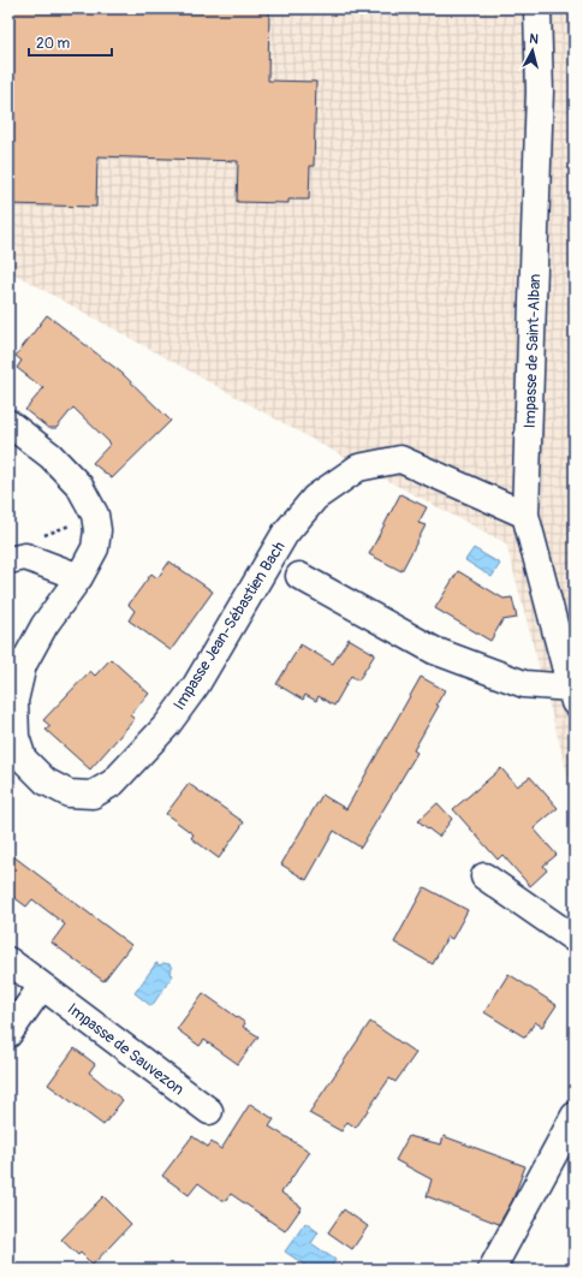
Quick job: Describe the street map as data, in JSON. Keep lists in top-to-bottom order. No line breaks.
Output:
{"streets":{"street":["Impasse de Saint-Alban","Impasse Jean-Sébastien Bach","Impasse de Sauvezon"]},"crossings":[["Impasse de Saint-Alban","Impasse Jean-Sébastien Bach"]],"scale_bar":"20 m","north":"top"}
